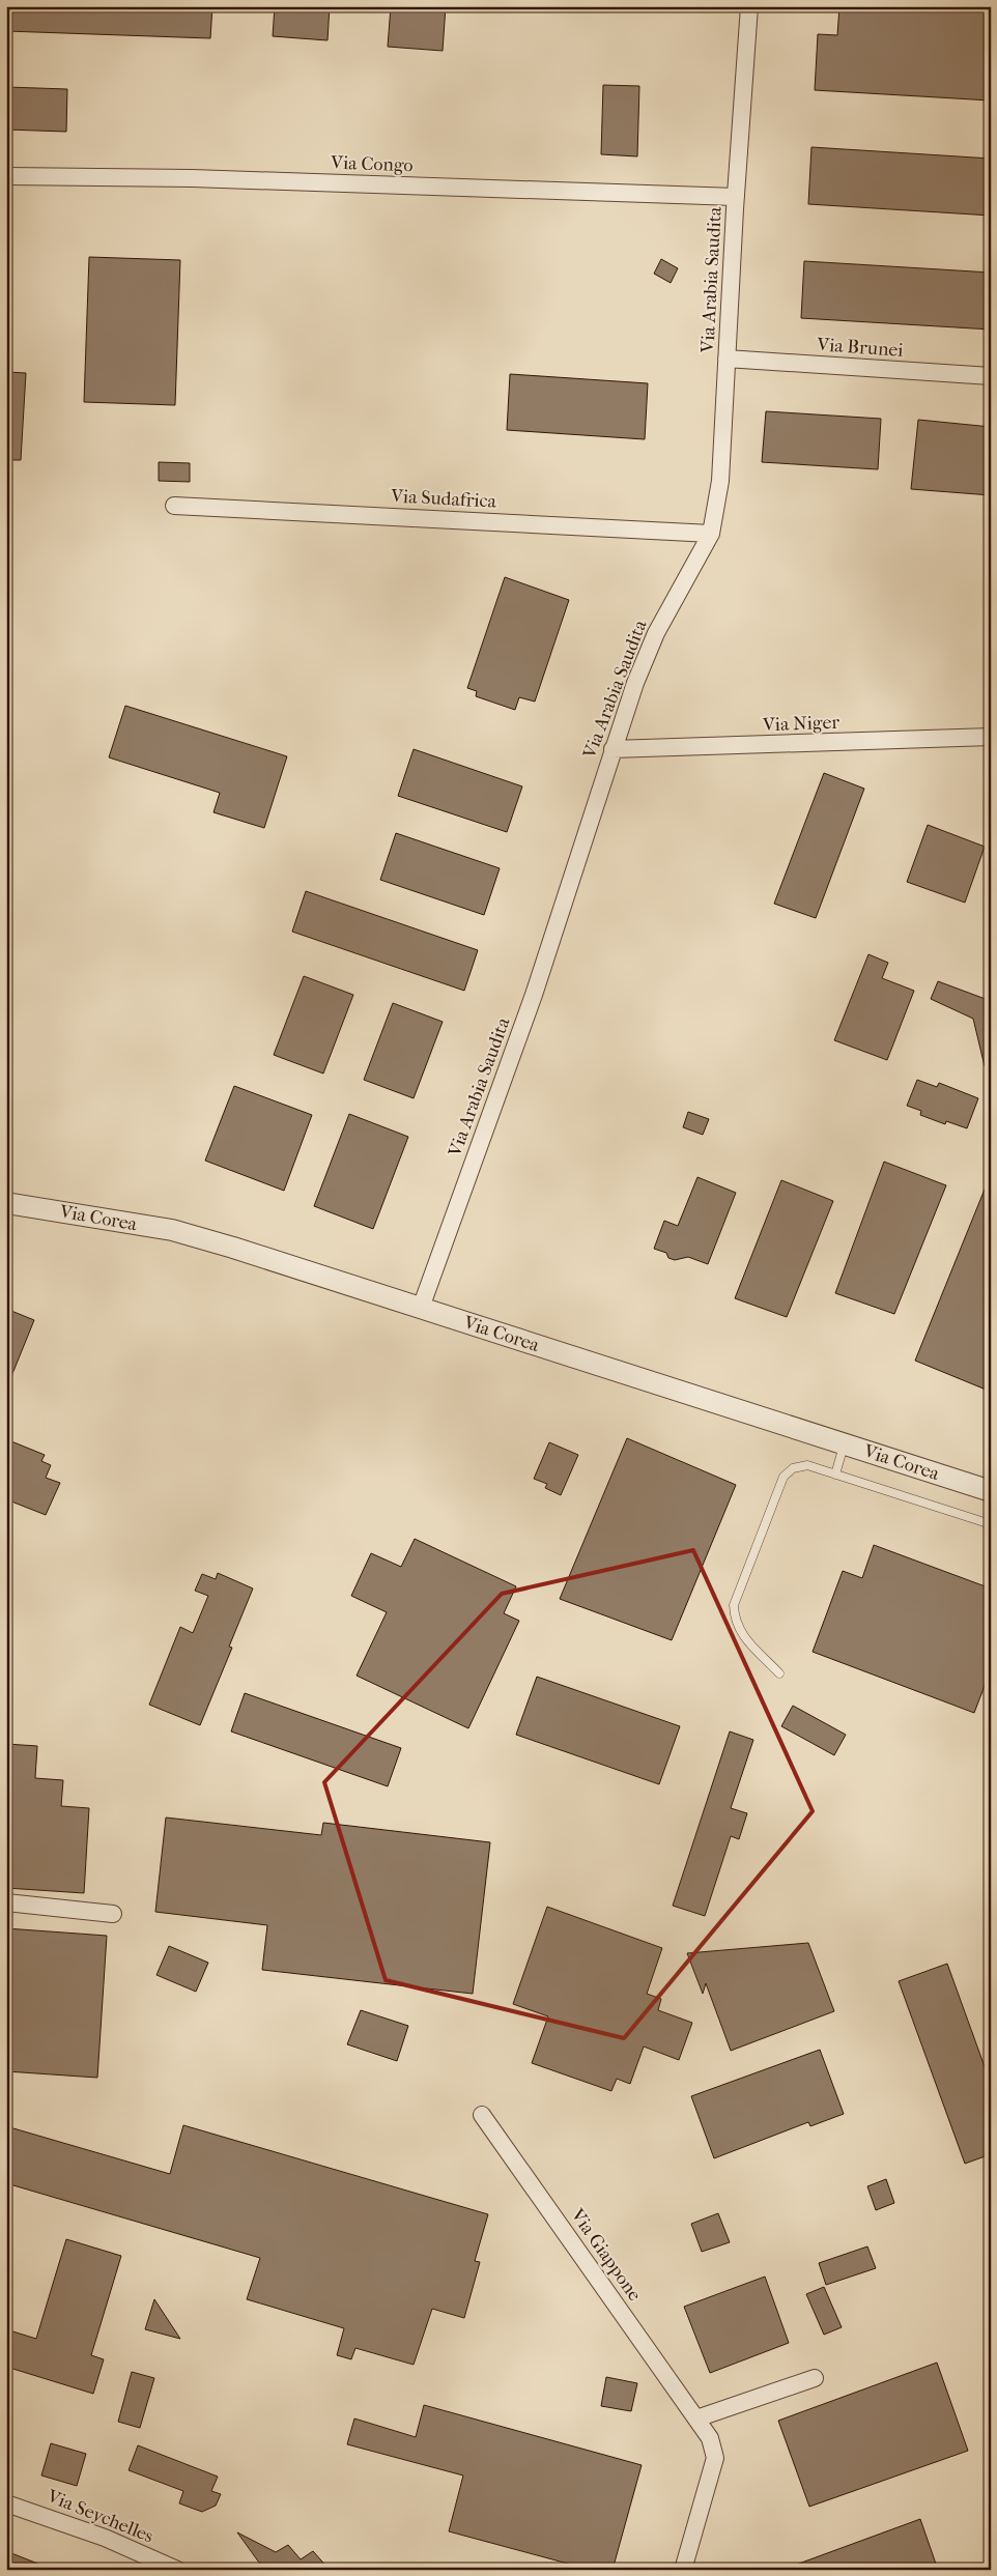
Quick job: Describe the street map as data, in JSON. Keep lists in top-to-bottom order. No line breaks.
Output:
{"streets":{"street":["Via Congo","Via Arabia Saudita","Via Brunei","Via Sudafrica","Via Niger","Via Corea","Via Giappone","Via Seychelles"]},"crossings":[["Via Congo","Via Arabia Saudita"],["Via Arabia Saudita","Via Brunei"],["Via Arabia Saudita","Via Sudafrica"],["Via Arabia Saudita","Via Niger"],["Via Arabia Saudita","Via Corea"]]}
